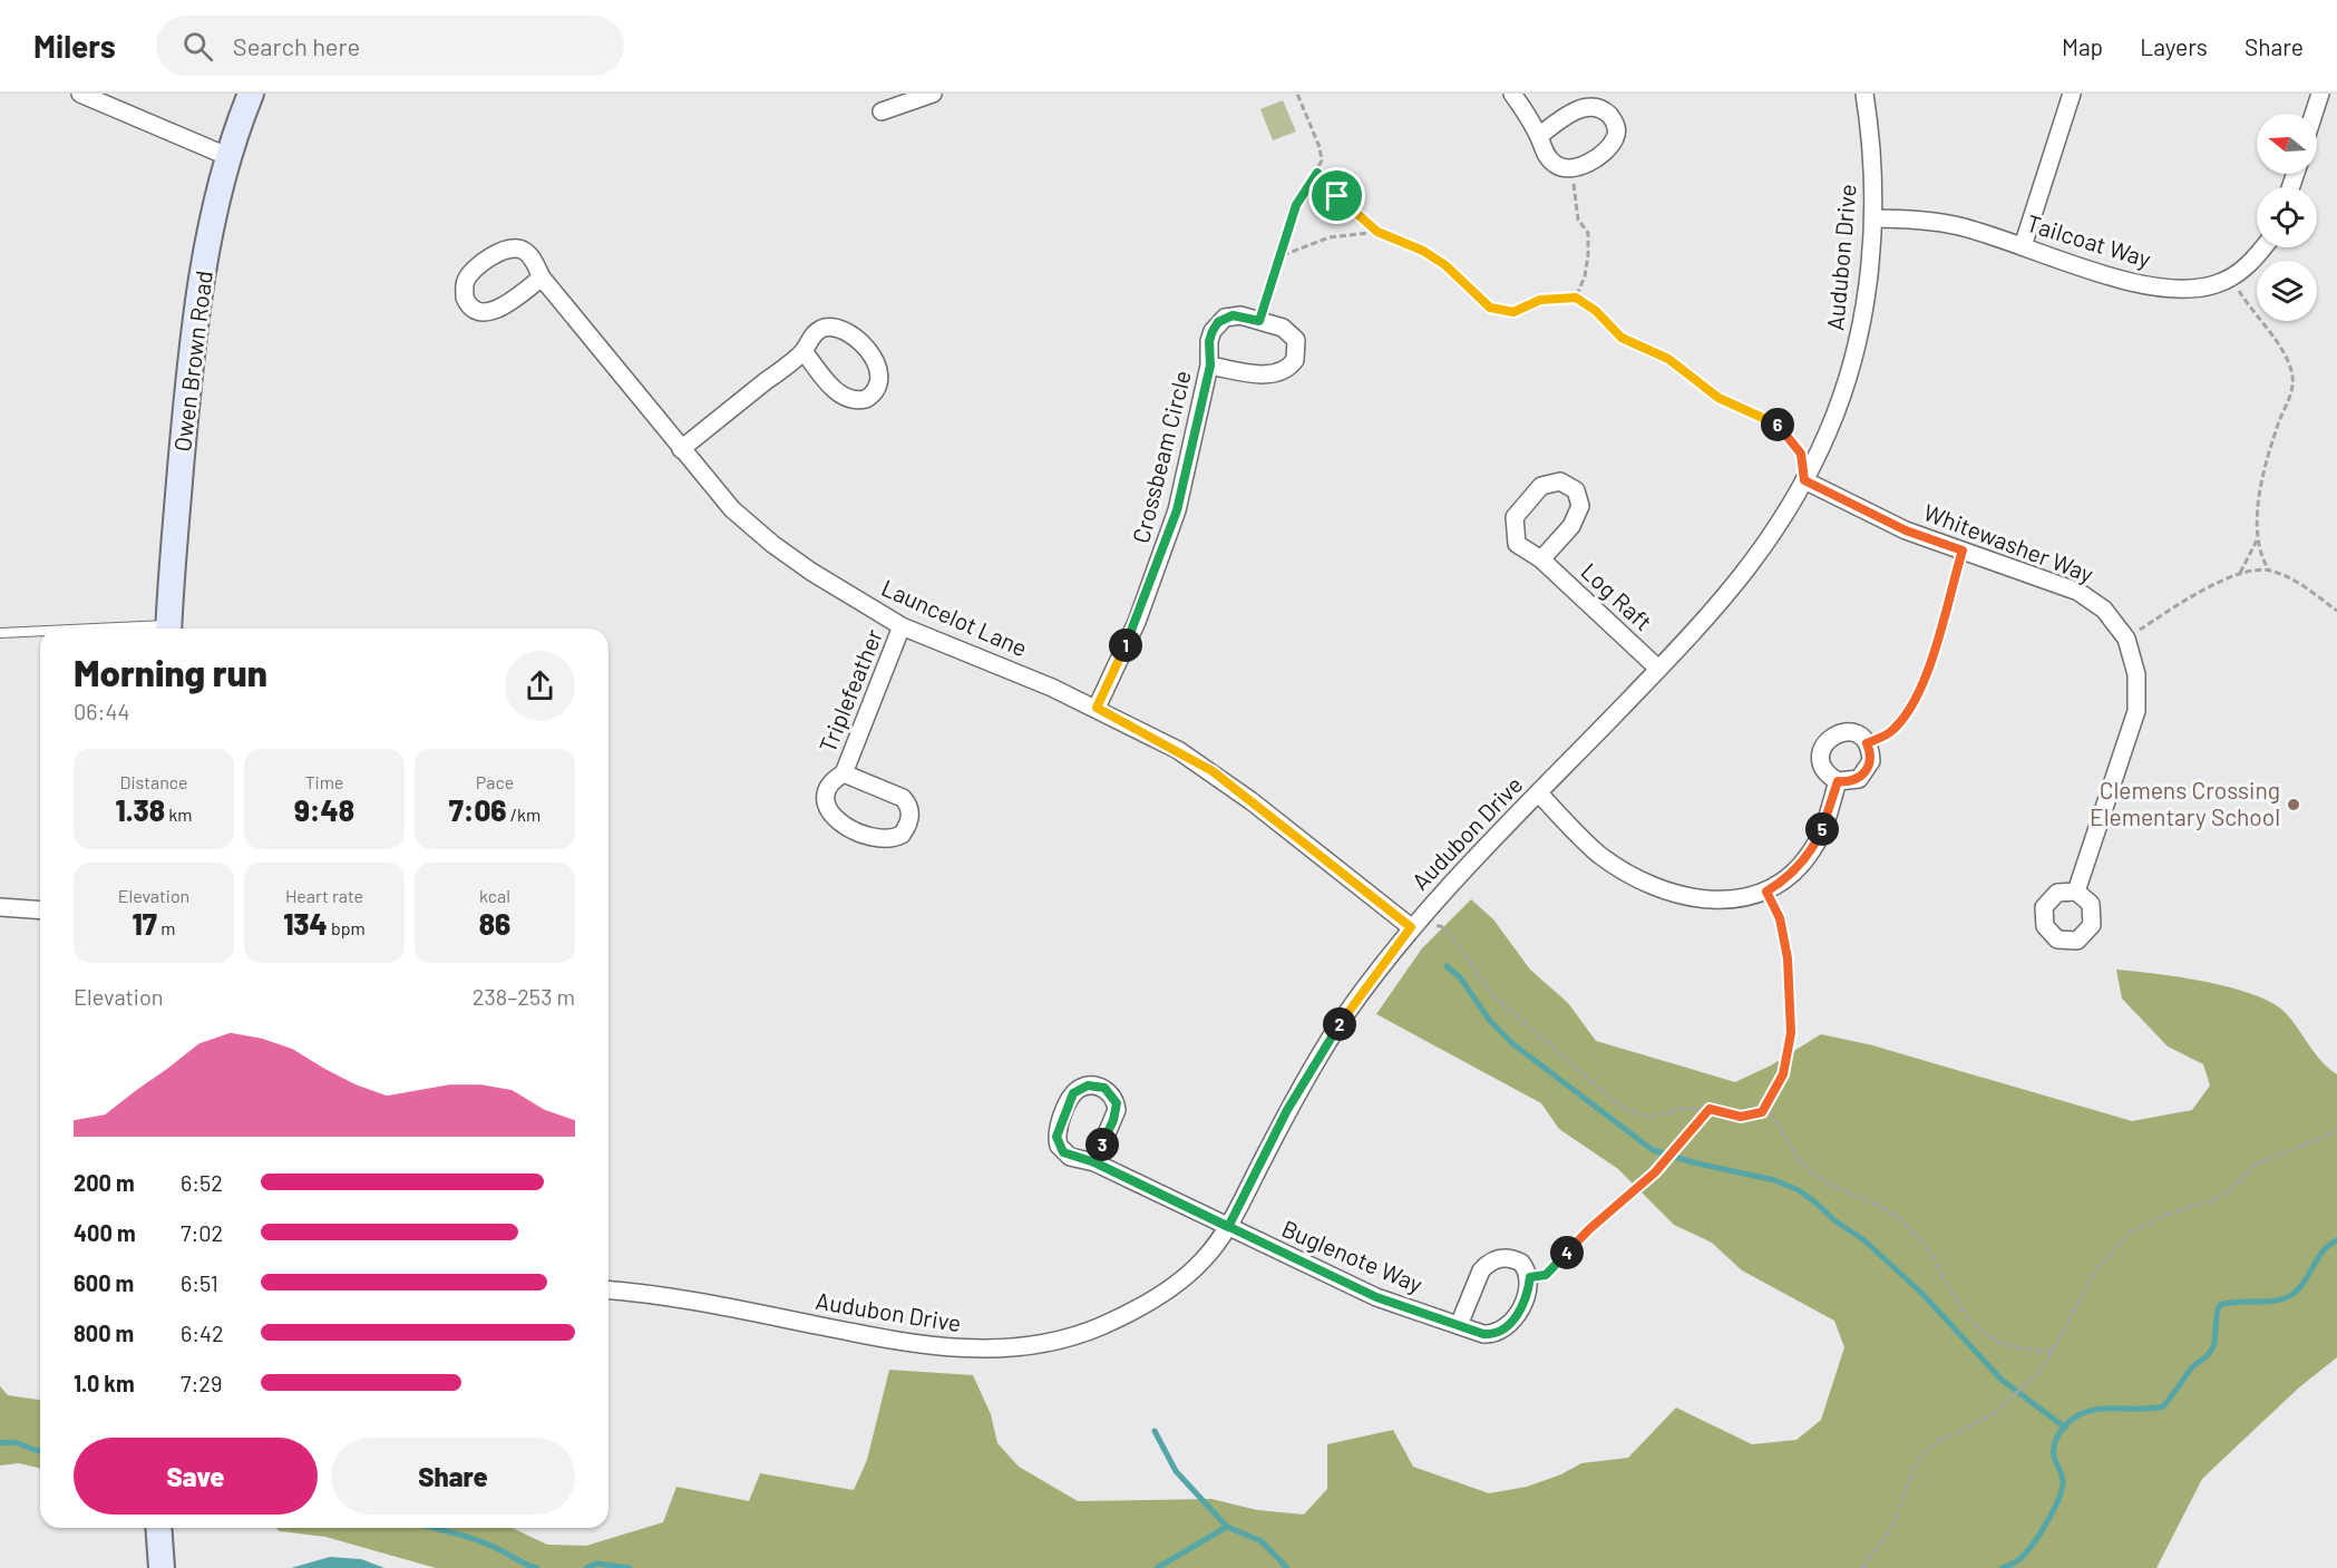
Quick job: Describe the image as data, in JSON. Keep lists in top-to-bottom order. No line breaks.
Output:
{"streets":{"street":["Tailcoat Way","Audubon Drive","Owen Brown Road","Crossbeam Circle","Whitewasher Way","Log Raft","Launcelot Lane","Triplefeather","Buglenote Way"]},"crossings":[["Tailcoat Way","Audubon Drive"],["Audubon Drive","Whitewasher Way"],["Audubon Drive","Log Raft"],["Audubon Drive","Launcelot Lane"],["Audubon Drive","Buglenote Way"],["Crossbeam Circle","Launcelot Lane"],["Launcelot Lane","Triplefeather"]],"places":["Clemens Crossing Elementary School"],"north":"left","page":{"header":"Milers","search":"Search here","nav":["Map","Layers","Share"],"pins":["6","1","5","2","3","4"],"heading":["Morning run","06:44"],"stats":[["Distance","1.38 km"],["Time","9:48"],["Pace","7:06 /km"],["Elevation","17 m"],["Heart rate","134 bpm"],["kcal","86"]],"chart":["Elevation","238–253 m"],"list":[{"name":"200 m","note":"6:52"},{"name":"400 m","note":"7:02"},{"name":"600 m","note":"6:51"},{"name":"800 m","note":"6:42"},{"name":"1.0 km","note":"7:29"}],"buttons":["Save","Share"]}}
